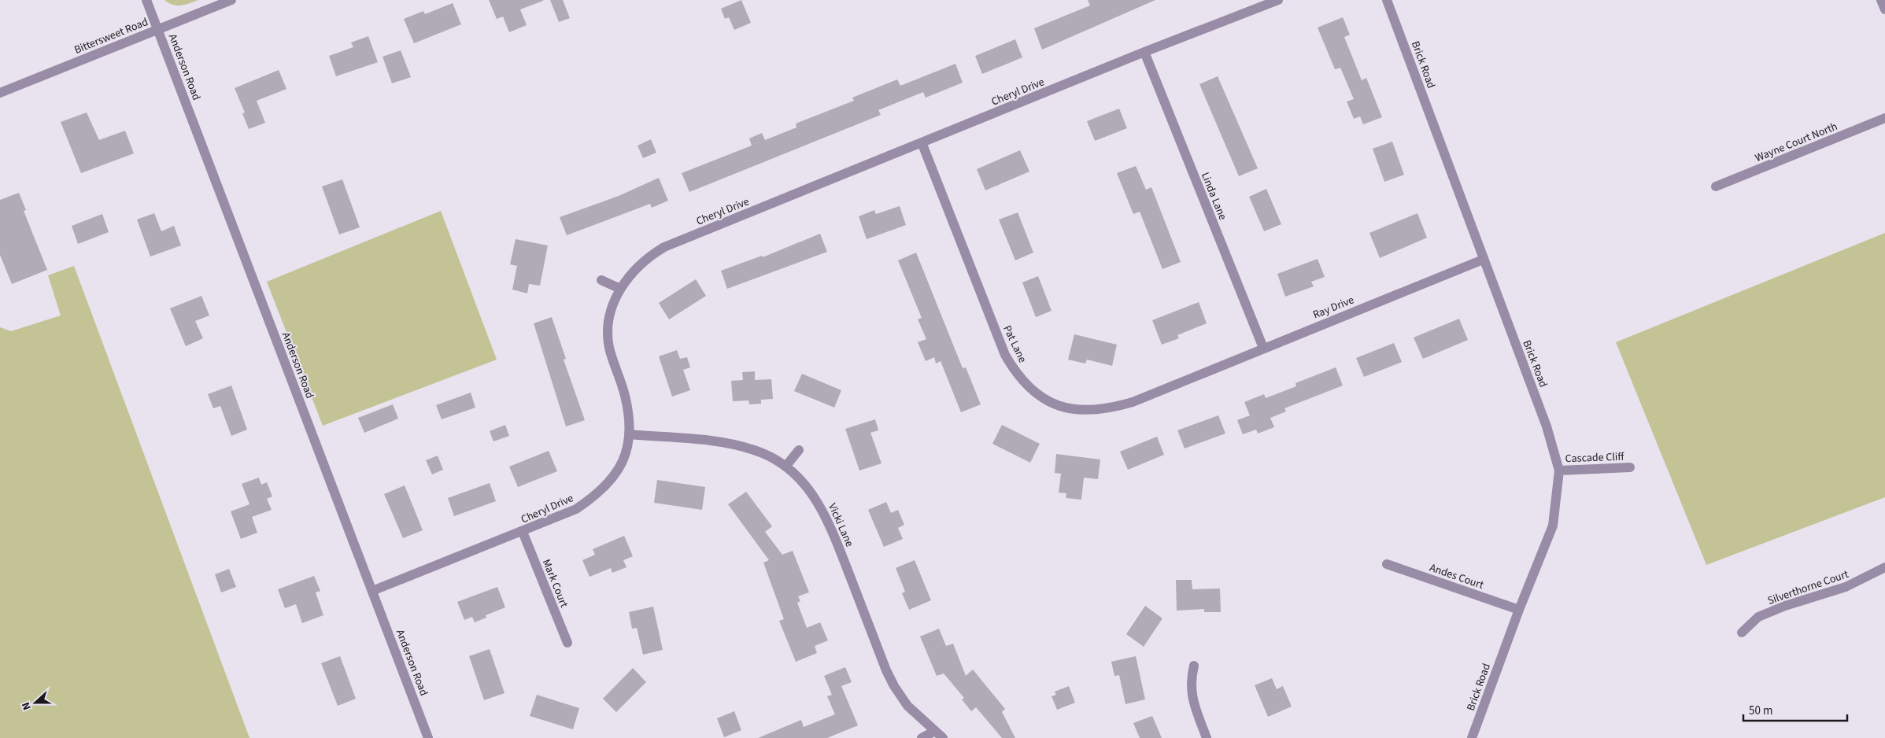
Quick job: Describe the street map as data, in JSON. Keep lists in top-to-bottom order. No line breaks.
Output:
{"streets":{"street":["Bittersweet Road","Brick Road","Anderson Road","Cheryl Drive","Wayne Court North","Linda Lane","Ray Drive","Pat Lane","Cascade Cliff","Vicki Lane","Andes Court","Mark Court","Silverthorne Court"]},"crossings":[["Bittersweet Road","Anderson Road"],["Brick Road","Ray Drive"],["Brick Road","Cascade Cliff"],["Brick Road","Andes Court"],["Anderson Road","Cheryl Drive"],["Cheryl Drive","Linda Lane"],["Cheryl Drive","Pat Lane"],["Cheryl Drive","Vicki Lane"],["Cheryl Drive","Mark Court"],["Linda Lane","Ray Drive"],["Ray Drive","Pat Lane"]],"scale_bar":"50 m","north":"left"}
